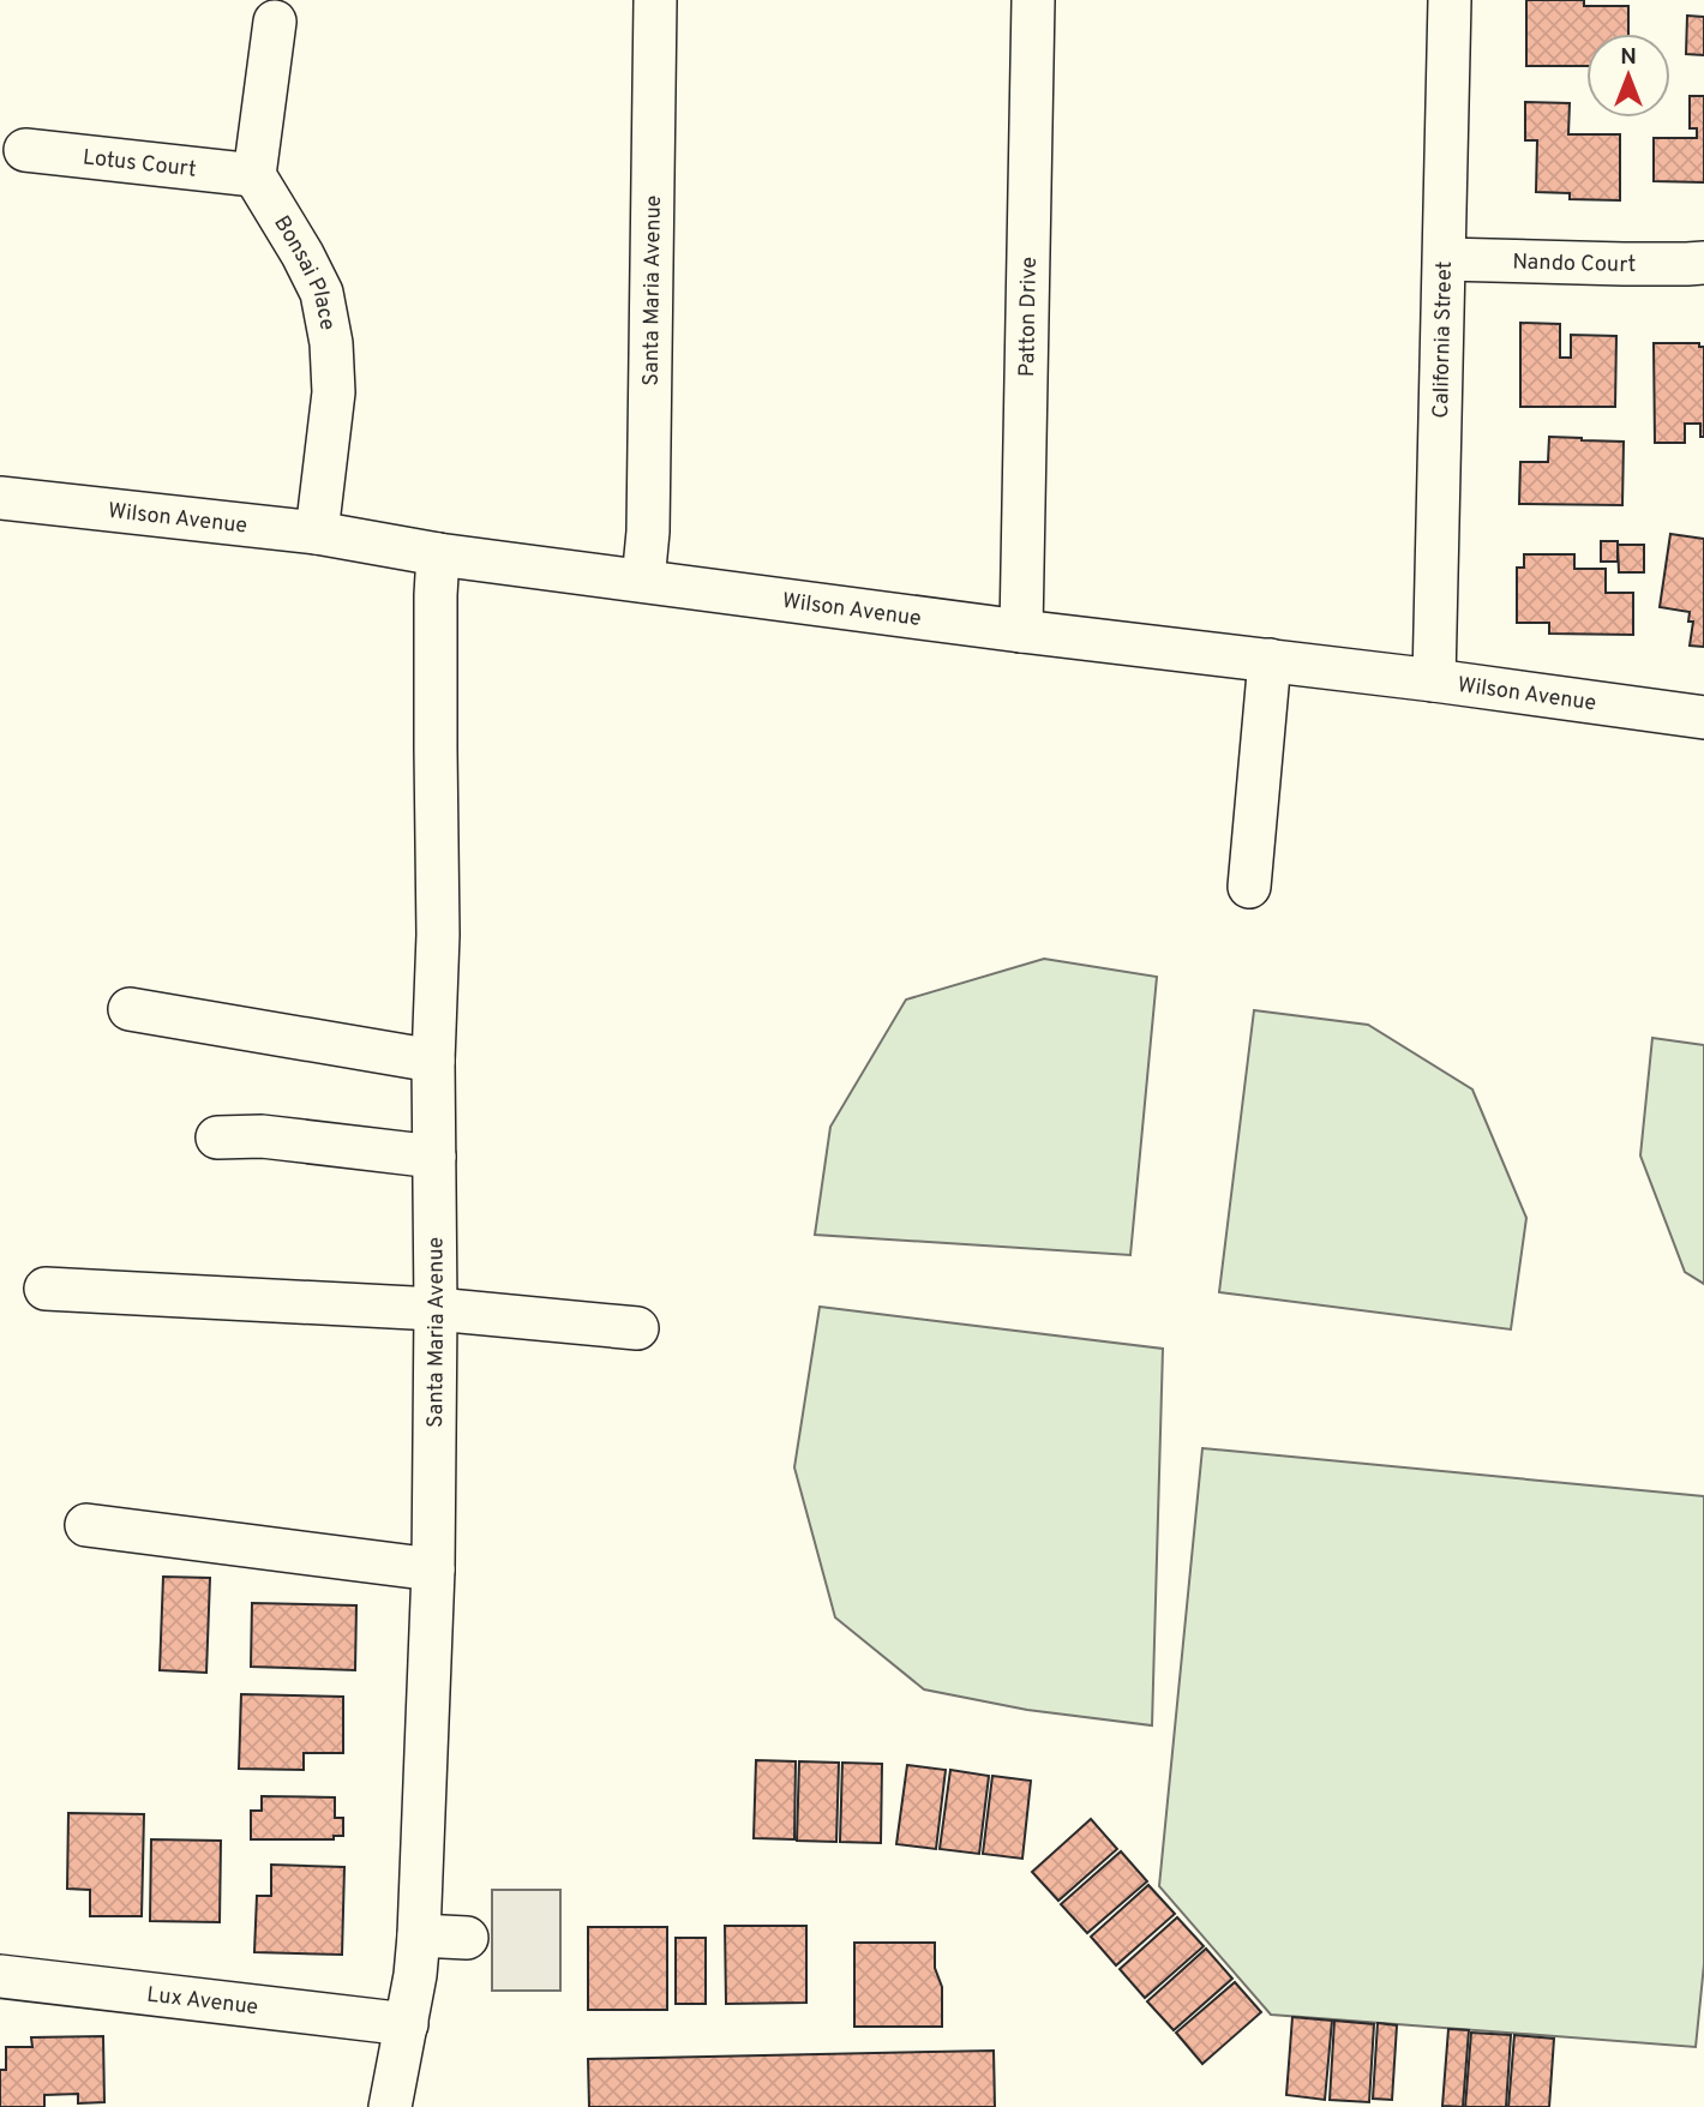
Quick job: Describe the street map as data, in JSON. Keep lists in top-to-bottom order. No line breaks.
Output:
{"streets":{"street":["Lotus Court","Nando Court","Bonsai Place","Santa Maria Avenue","Patton Drive","California Street","Wilson Avenue","Lux Avenue"]},"crossings":[["Lotus Court","Bonsai Place"],["Nando Court","California Street"],["Bonsai Place","Wilson Avenue"],["Santa Maria Avenue","Wilson Avenue"],["Santa Maria Avenue","Lux Avenue"],["Patton Drive","Wilson Avenue"],["California Street","Wilson Avenue"]],"north":"top"}
